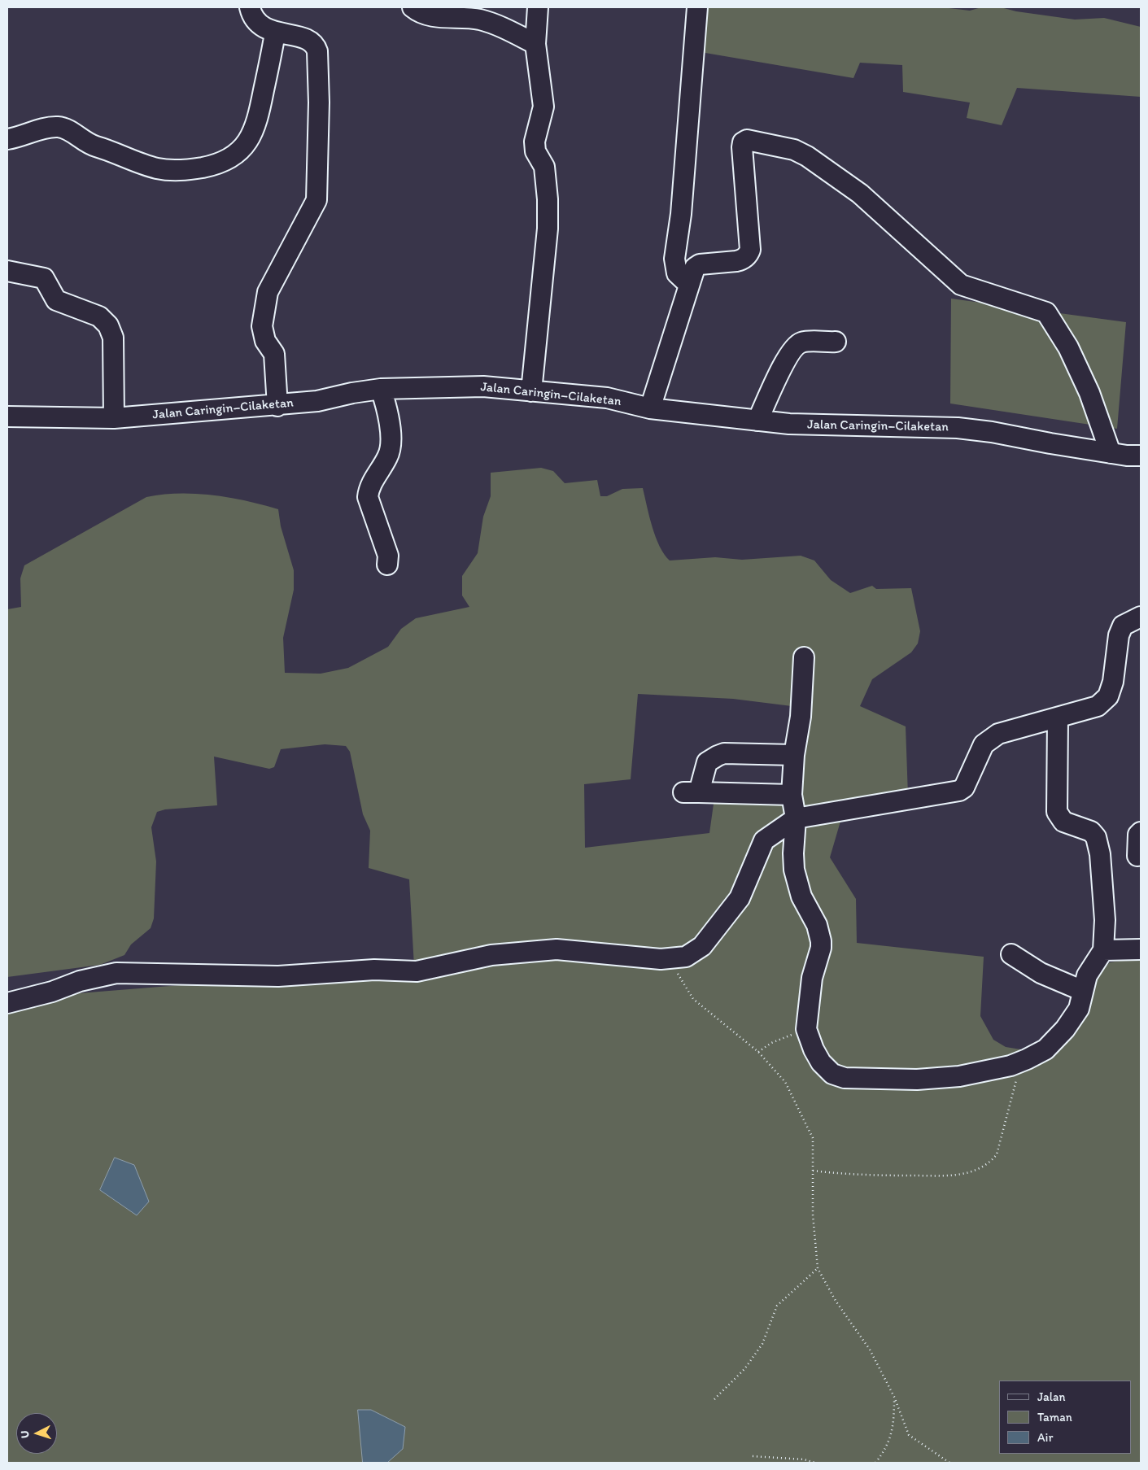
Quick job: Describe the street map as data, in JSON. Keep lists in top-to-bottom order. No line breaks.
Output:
{"streets":{"street":["Jalan Caringin–Cilaketan"]},"legend":["Jalan","Taman","Air"],"north":"left"}
